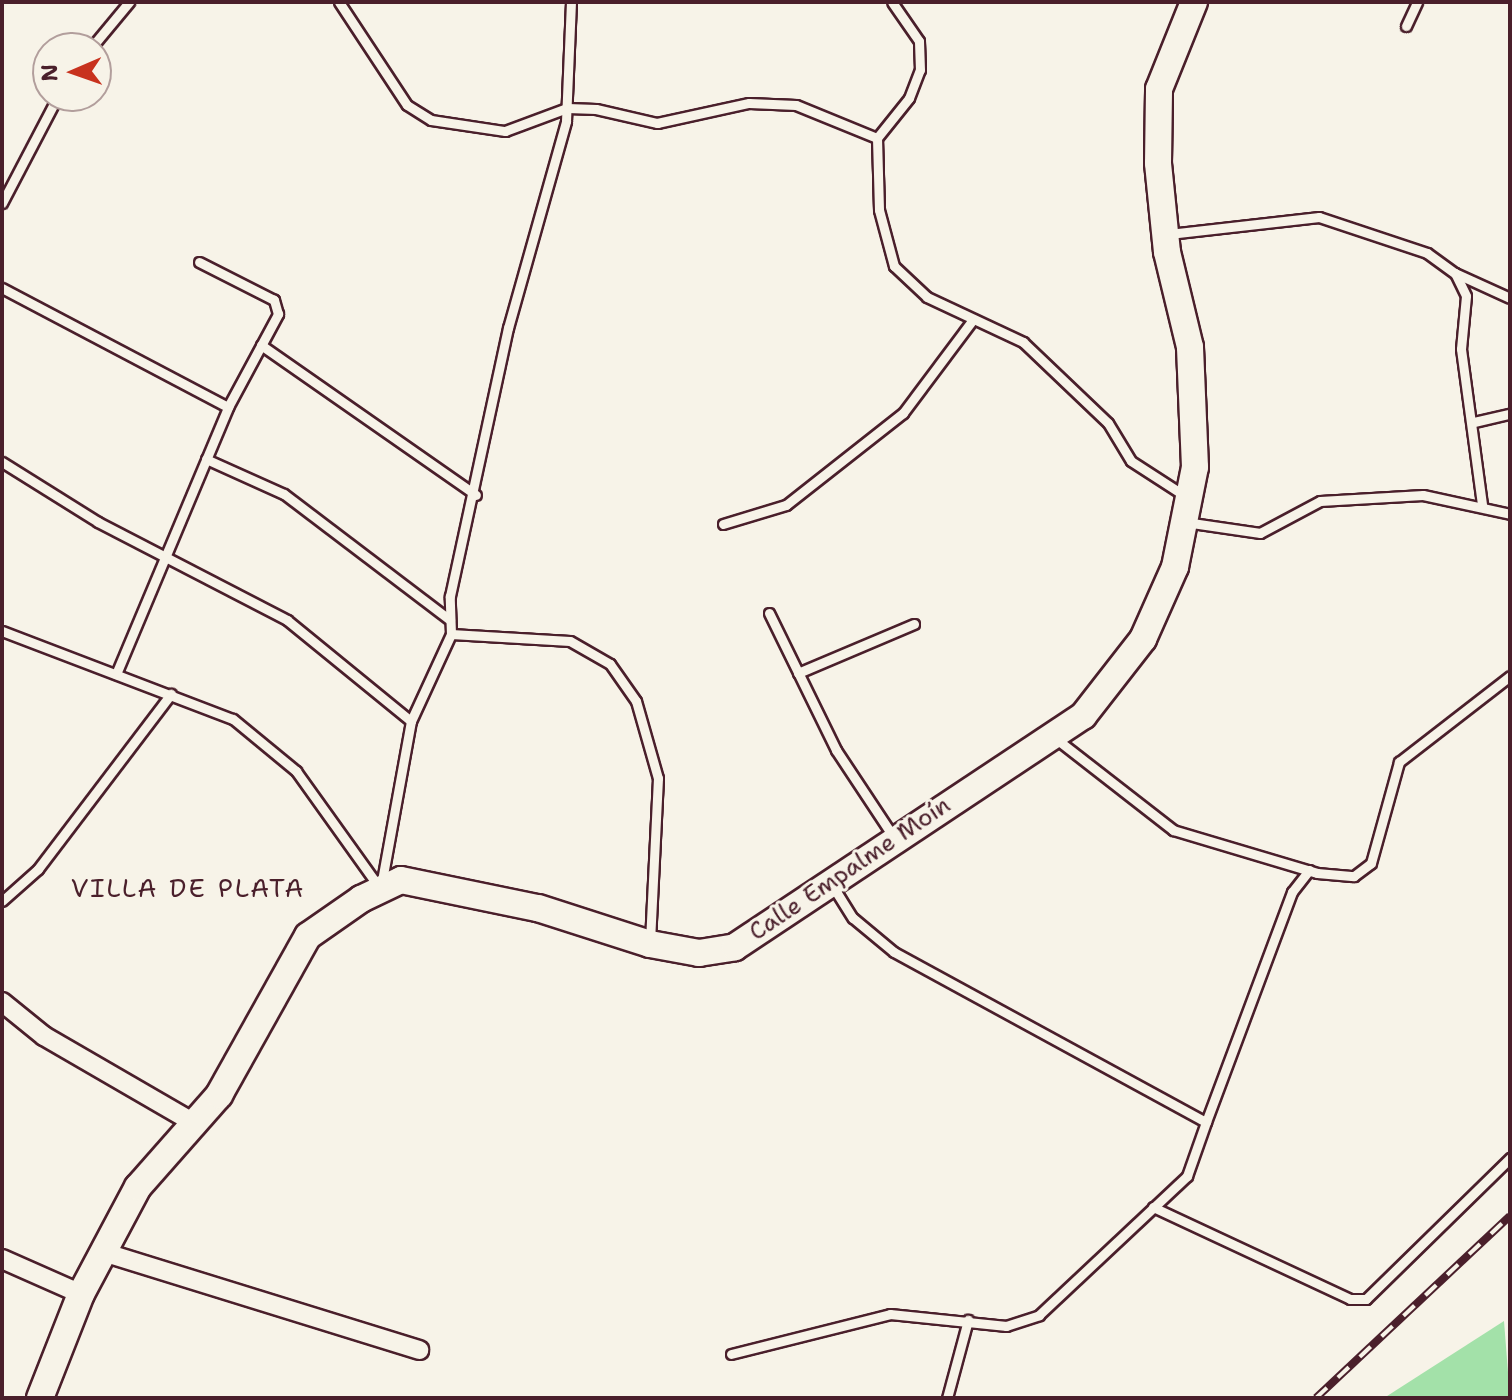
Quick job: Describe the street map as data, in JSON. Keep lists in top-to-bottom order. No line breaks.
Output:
{"streets":{"street":["Calle Empalme Moín"]},"districts":["VILLA DE PLATA"],"north":"left"}
